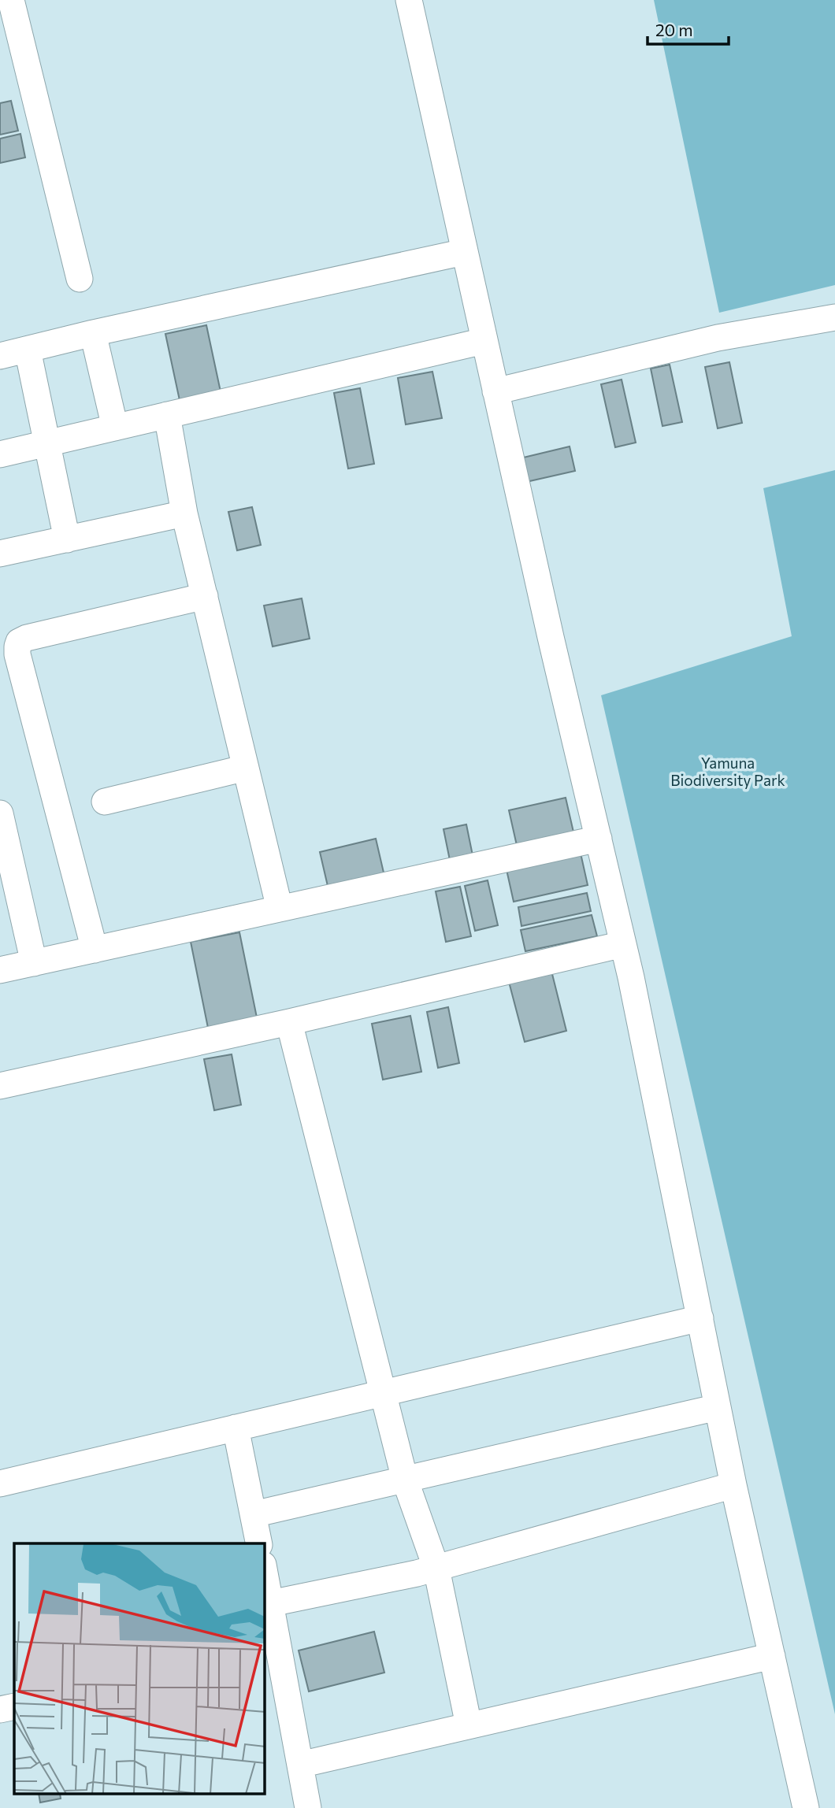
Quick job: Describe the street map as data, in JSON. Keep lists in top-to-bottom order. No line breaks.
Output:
{"parks":["Yamuna Biodiversity Park"],"scale_bar":"20 m"}
